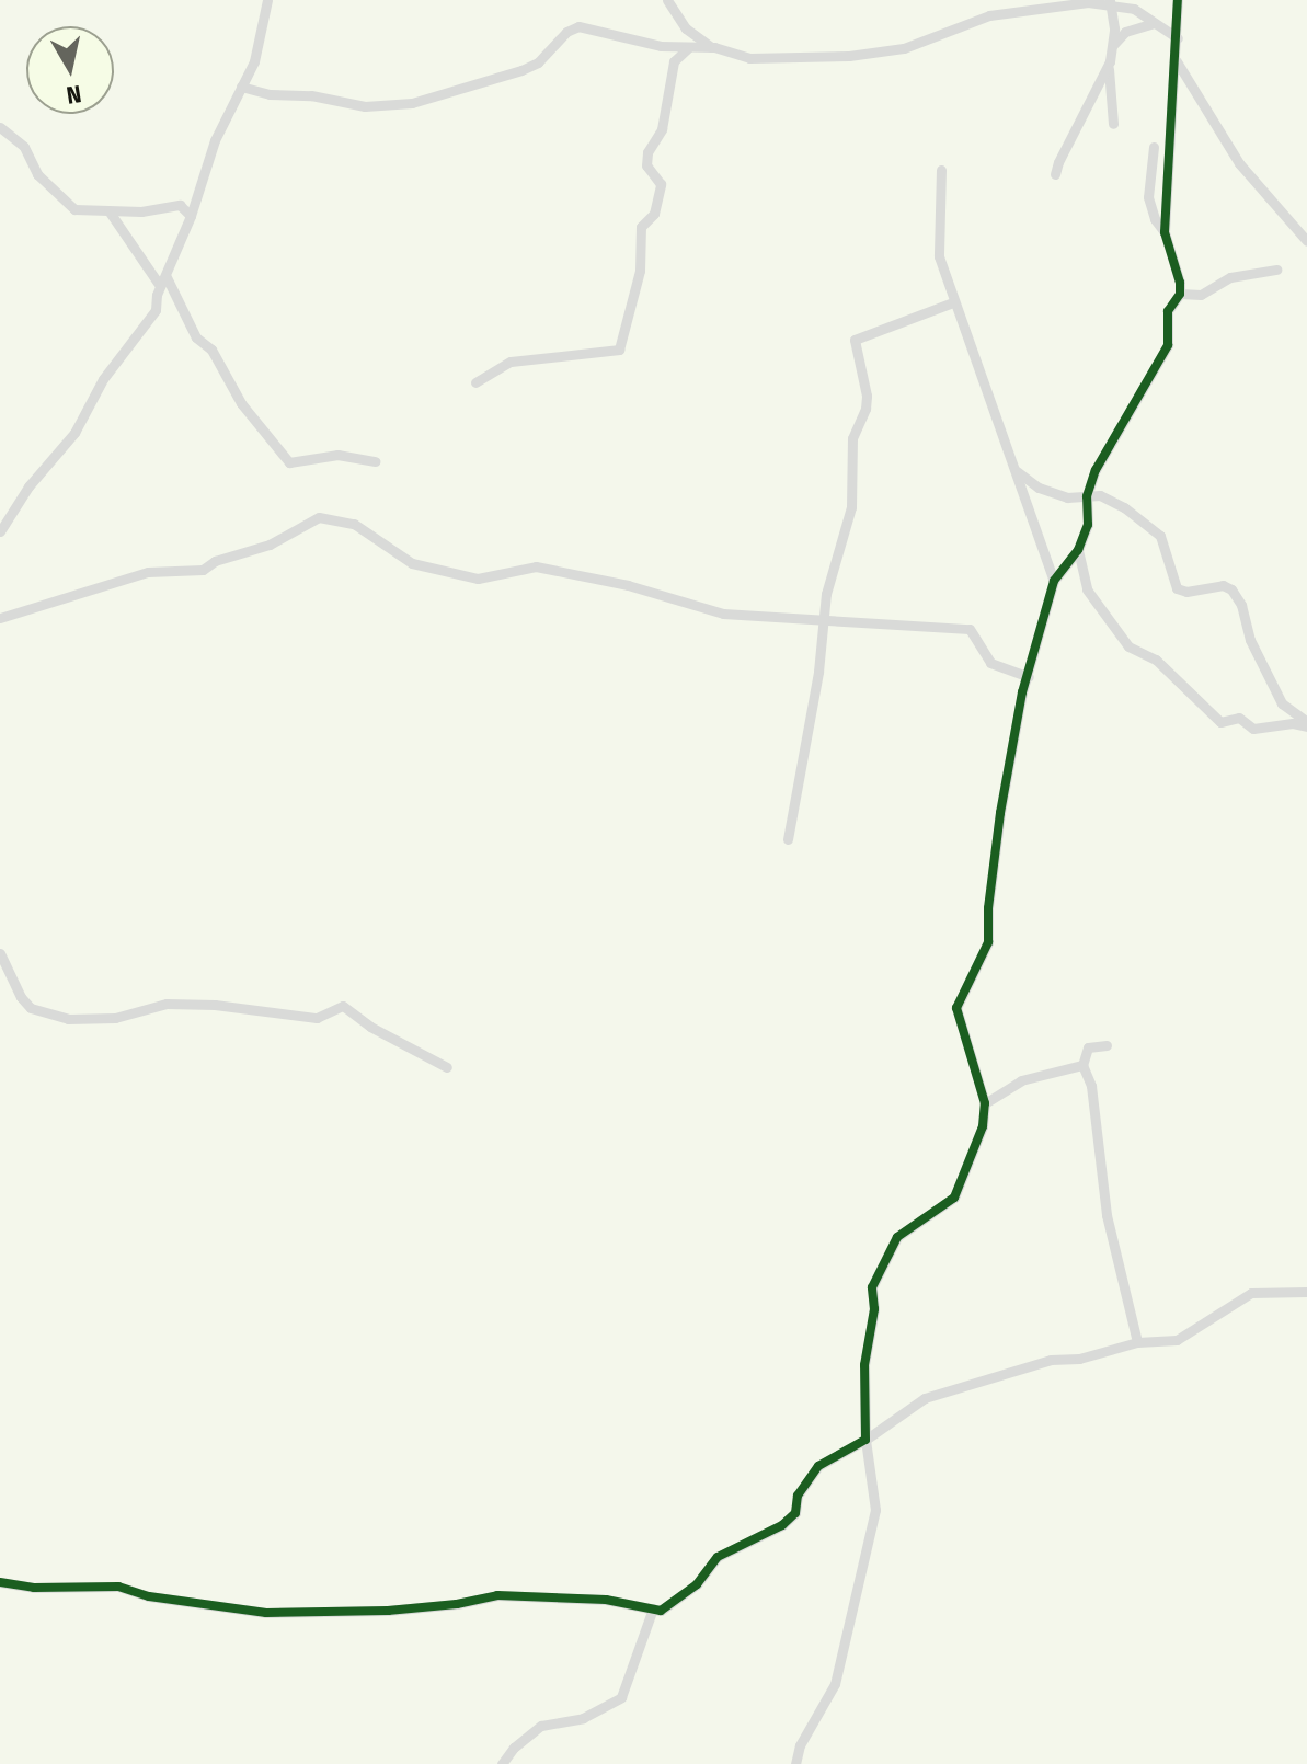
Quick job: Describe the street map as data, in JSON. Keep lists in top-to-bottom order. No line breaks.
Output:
{"north":"bottom"}
